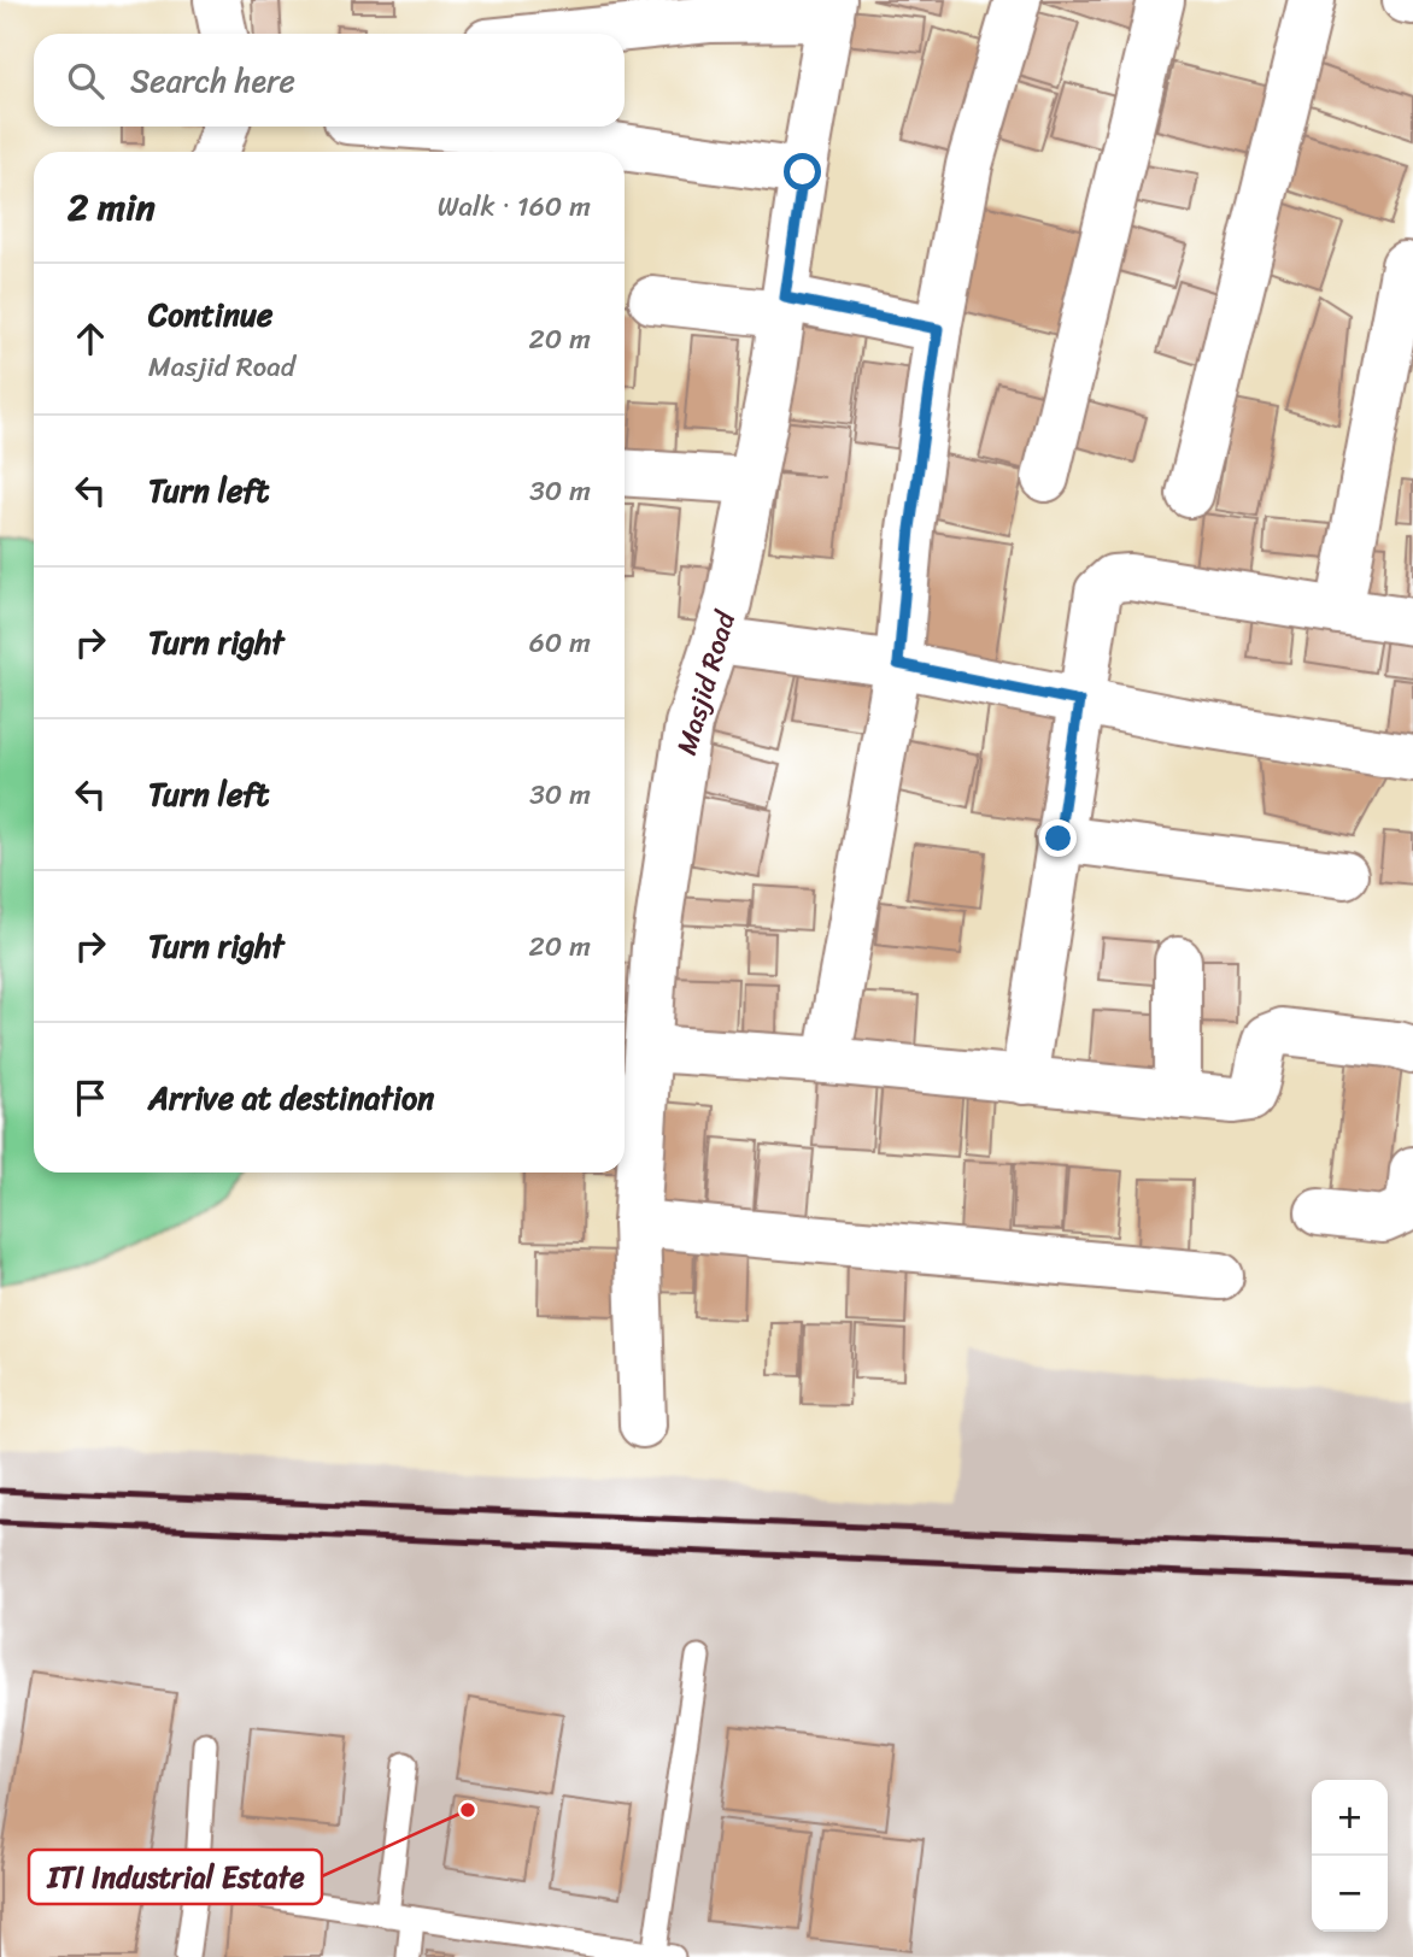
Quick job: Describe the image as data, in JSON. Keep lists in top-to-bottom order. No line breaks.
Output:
{"streets":{"street":["Masjid Road"]},"places":["ITI Industrial Estate"],"page":{"search":"Search here","heading":["2 min","Walk · 160 m"],"list":[["Continue","Masjid Road","20 m"],["Turn left","30 m"],["Turn right","60 m"],["Turn left","30 m"],["Turn right","20 m"],"Arrive at destination"],"map_buttons":["+","−"]}}
